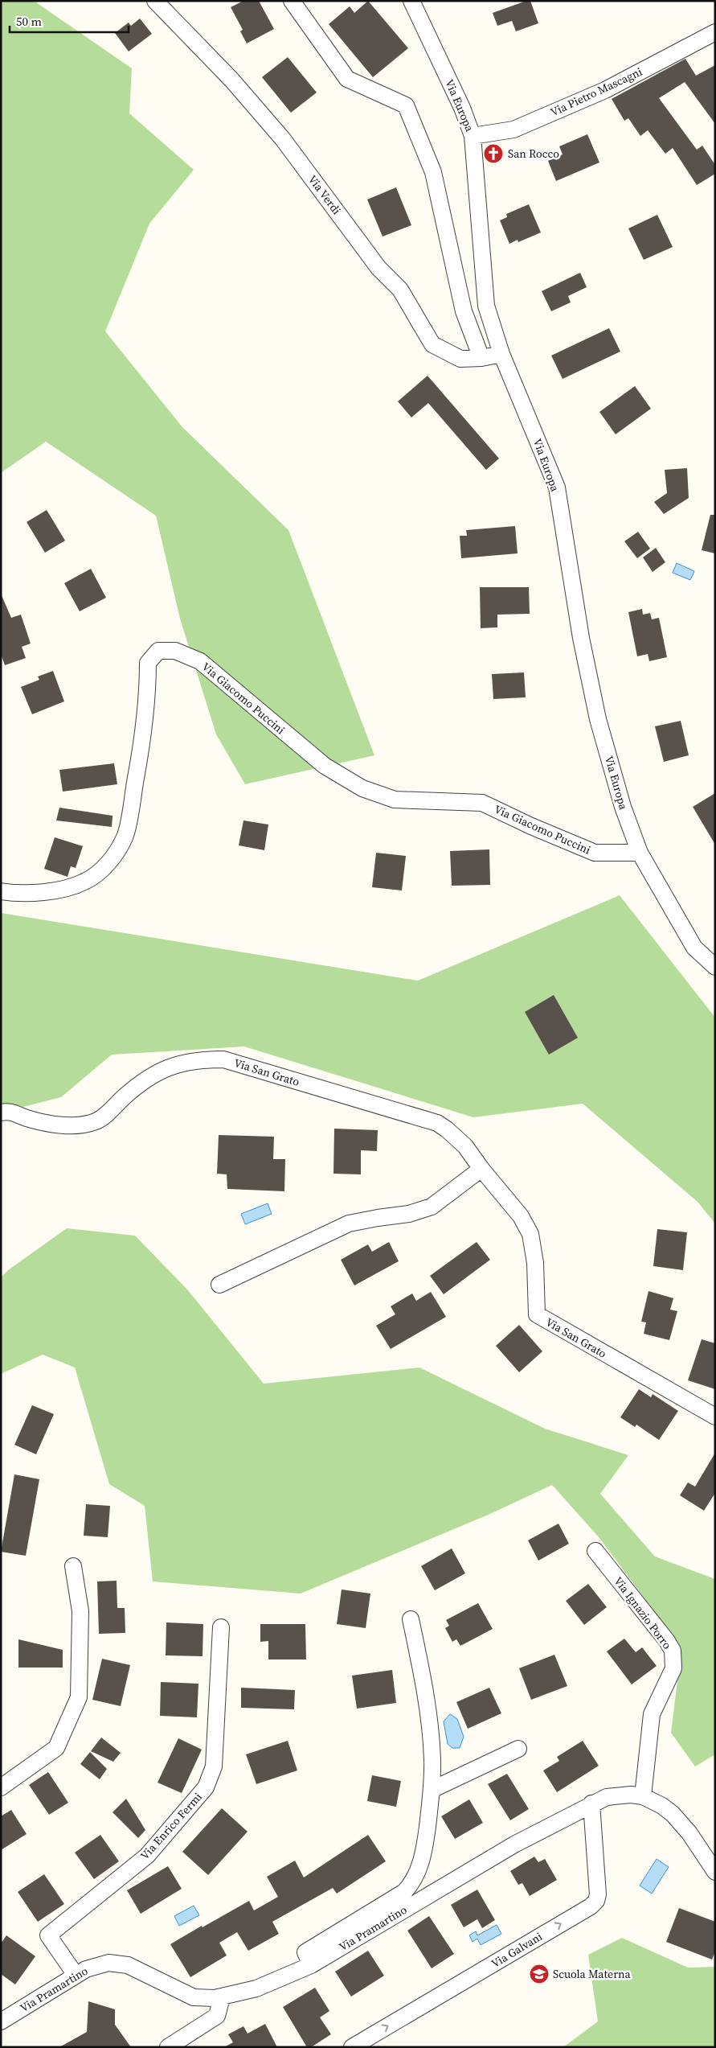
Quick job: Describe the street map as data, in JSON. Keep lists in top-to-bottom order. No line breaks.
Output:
{"streets":{"street":["Via Pietro Mascagni","Via Europa","Via Verdi","Via Giacomo Puccini","Via San Grato","Via Ignazio Porro","Via Enrico Fermi","Via Pramartino","Via Galvani"]},"crossings":[["Via Pietro Mascagni","Via Europa"],["Via Europa","Via Verdi"],["Via Europa","Via Giacomo Puccini"],["Via Ignazio Porro","Via Pramartino"],["Via Enrico Fermi","Via Pramartino"],["Via Pramartino","Via Galvani"]],"one_way":["Via Galvani"],"places":{"church":["San Rocco"],"school or university":["Scuola Materna"]},"scale_bar":"50 m"}
